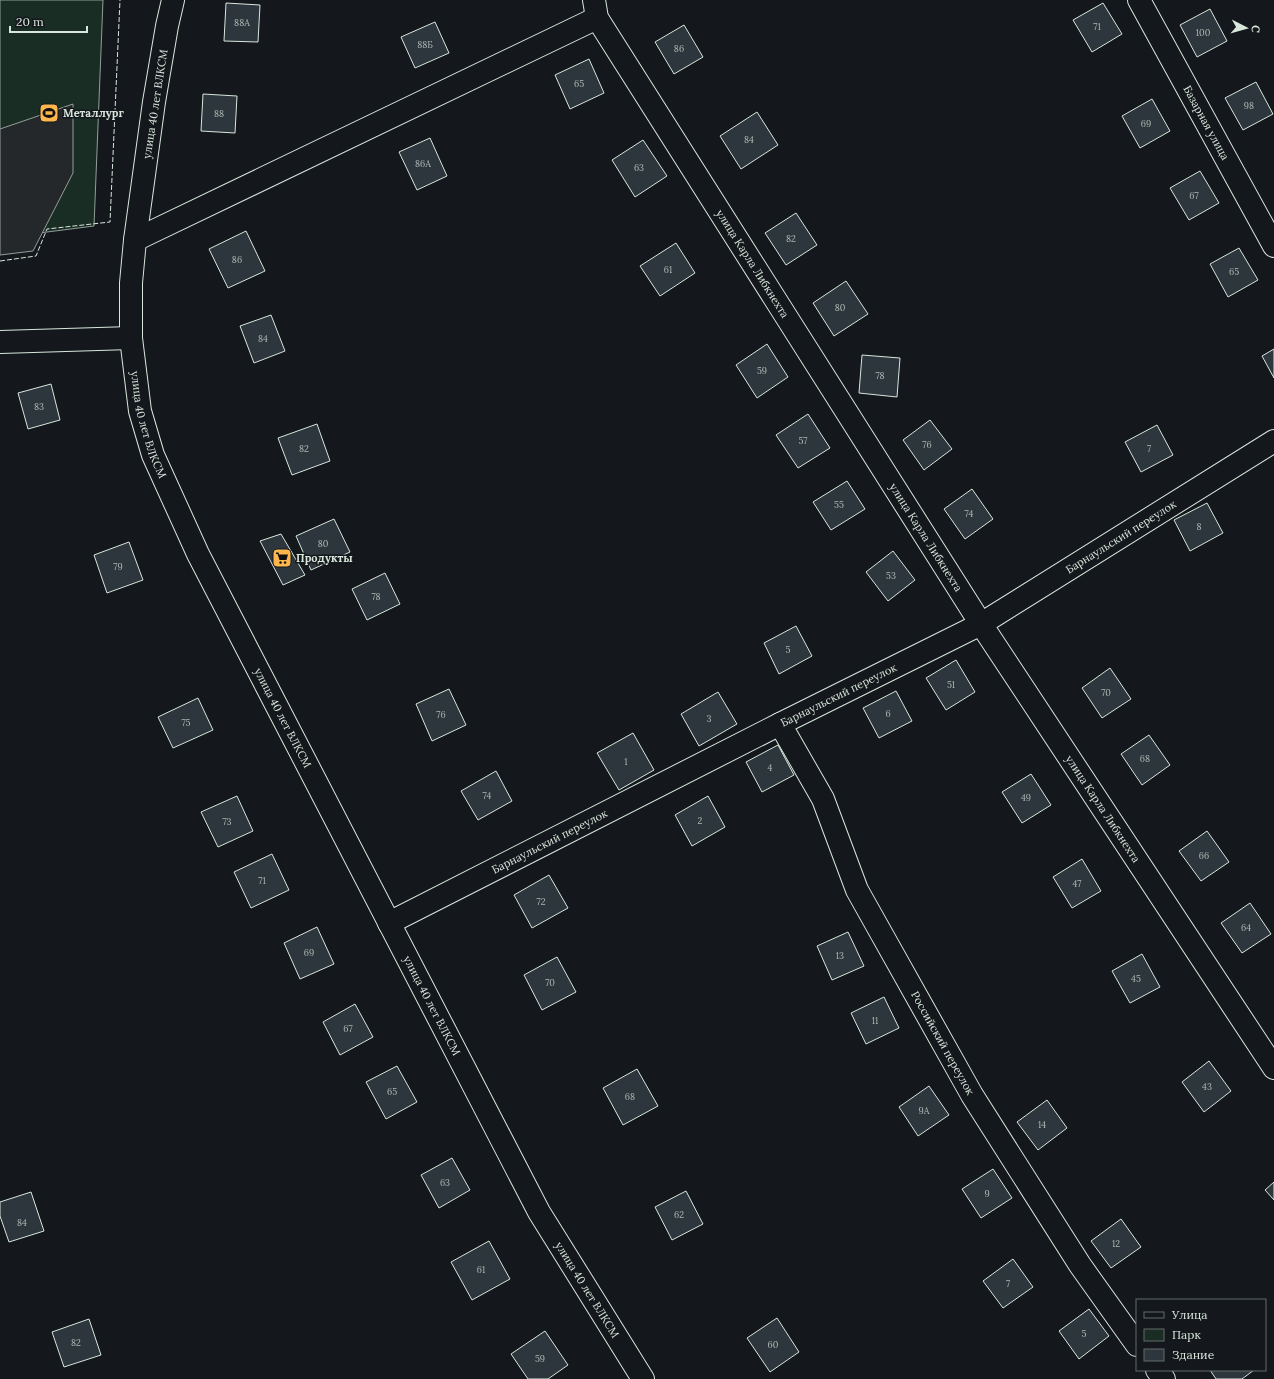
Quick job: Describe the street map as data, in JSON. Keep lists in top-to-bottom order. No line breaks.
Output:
{"streets":{"street":["улица 40 лет ВЛКСМ","Базарная улица","улица Карла Либкнехта","Барнаульский переулок","Российский переулок"]},"crossings":[["улица 40 лет ВЛКСМ","Барнаульский переулок"],["улица Карла Либкнехта","Барнаульский переулок"],["Барнаульский переулок","Российский переулок"]],"places":{"sports":["Металлург"],"supermarket":["Продукты"]},"house_numbers":["88А","71","100","88Б","86","65","98","88","69","84","86А","63","67","82","86","61","65","80","84","59","78","83","57","76","82","7","55","74","8","80","79","53","78","5","51","70","6","76","3","75","68","1","4","74","49","2","73","66","71","47","72","64","69","13","45","70","11","67","43","65","68","9А","14","63","9","62","84","12","61","7","5","82","60","59"],"legend":["Улица","Парк","Здание"],"scale_bar":"20 m","north":"right"}
